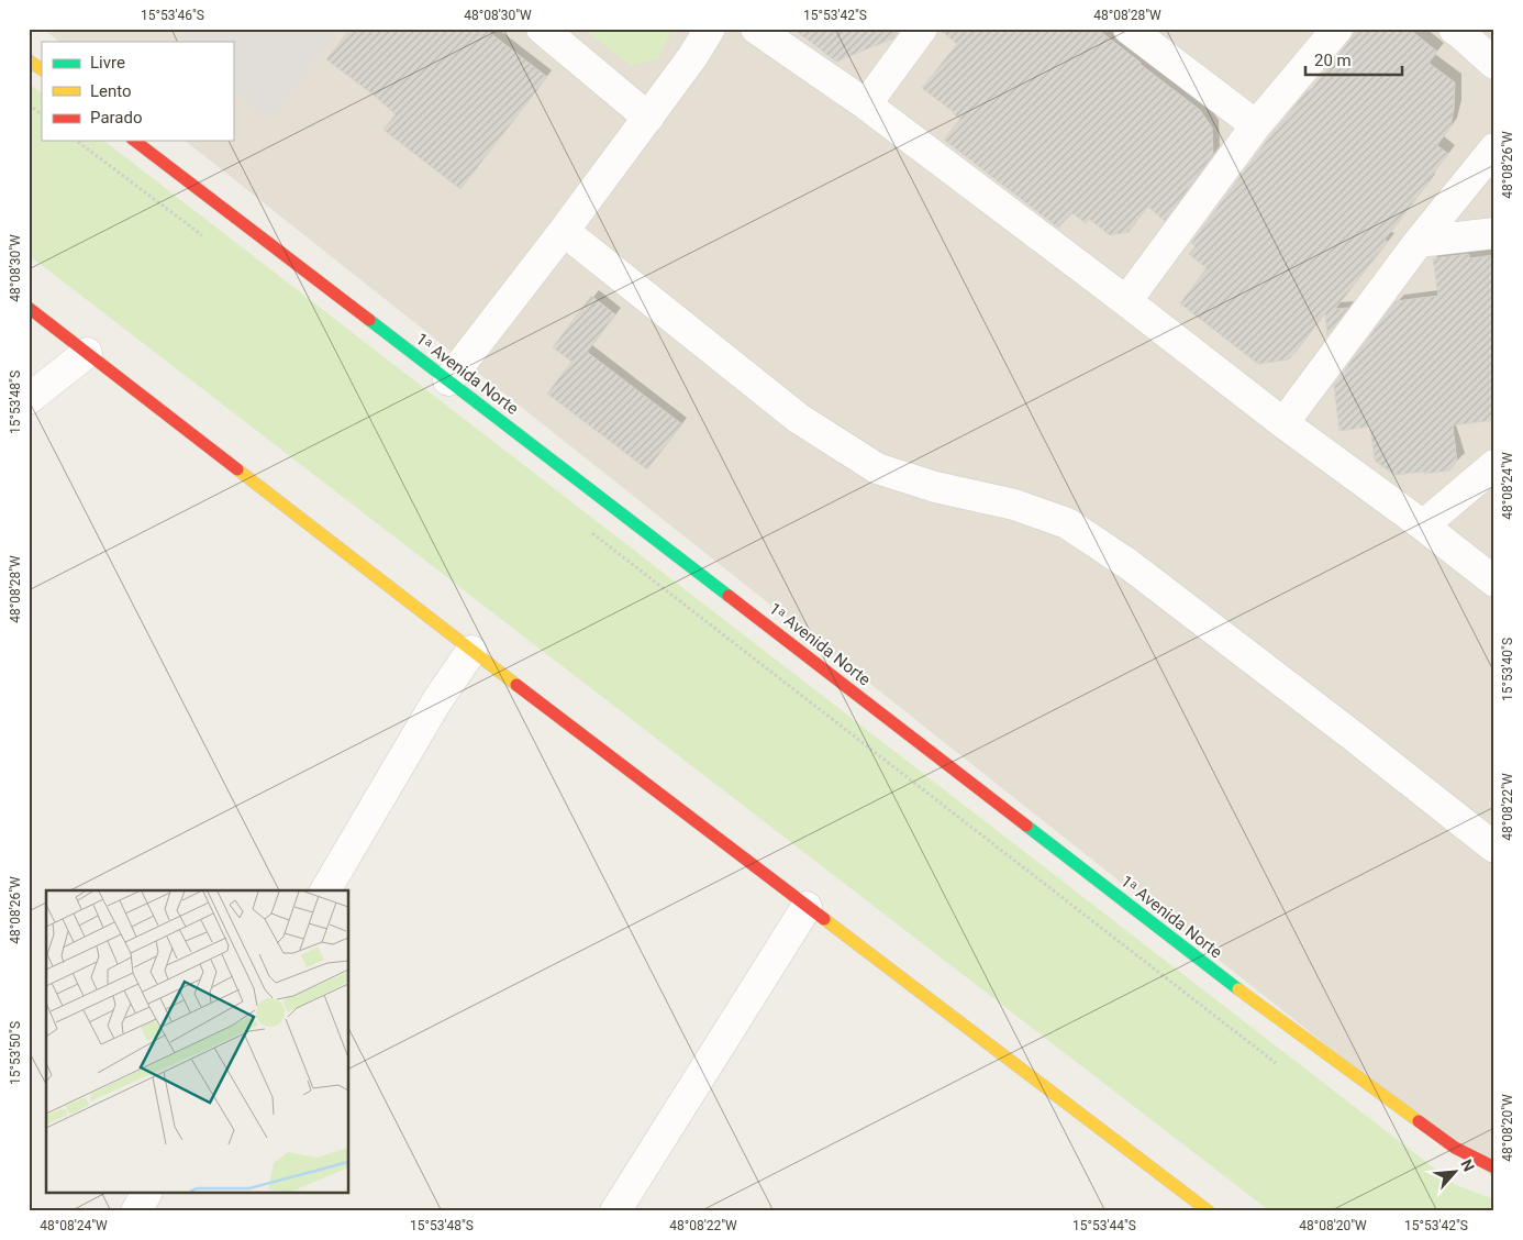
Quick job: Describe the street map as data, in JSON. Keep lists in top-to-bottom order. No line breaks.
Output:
{"streets":{"main road":["1ᵃ Avenida Norte"]},"legend":["Livre","Lento","Parado"],"scale_bar":"20 m","north":"top right","coordinates":["15°53'46\"S","48°08'30\"W","15°53'42\"S","48°08'28\"W","48°08'26\"W","15°53'48\"S","48°08'24\"W","15°53'40\"S","48°08'22\"W","15°53'50\"S","48°08'20\"W","15°53'44\"S"]}
